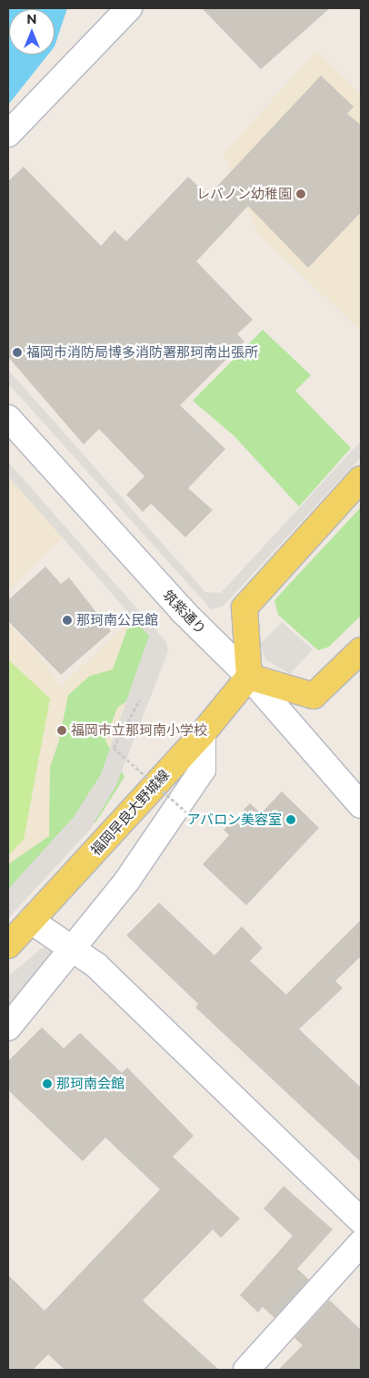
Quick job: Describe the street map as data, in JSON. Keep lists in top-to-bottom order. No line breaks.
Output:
{"streets":{"main road":["福岡早良大野城線"],"street":["筑紫通り"]},"crossings":[["筑紫通り","福岡早良大野城線"]],"places":["レバノン幼稚園","福岡市消防局博多消防署那珂南出張所","那珂南公民館","福岡市立那珂南小学校","アバロン美容室","那珂南会館"],"north":"top"}
